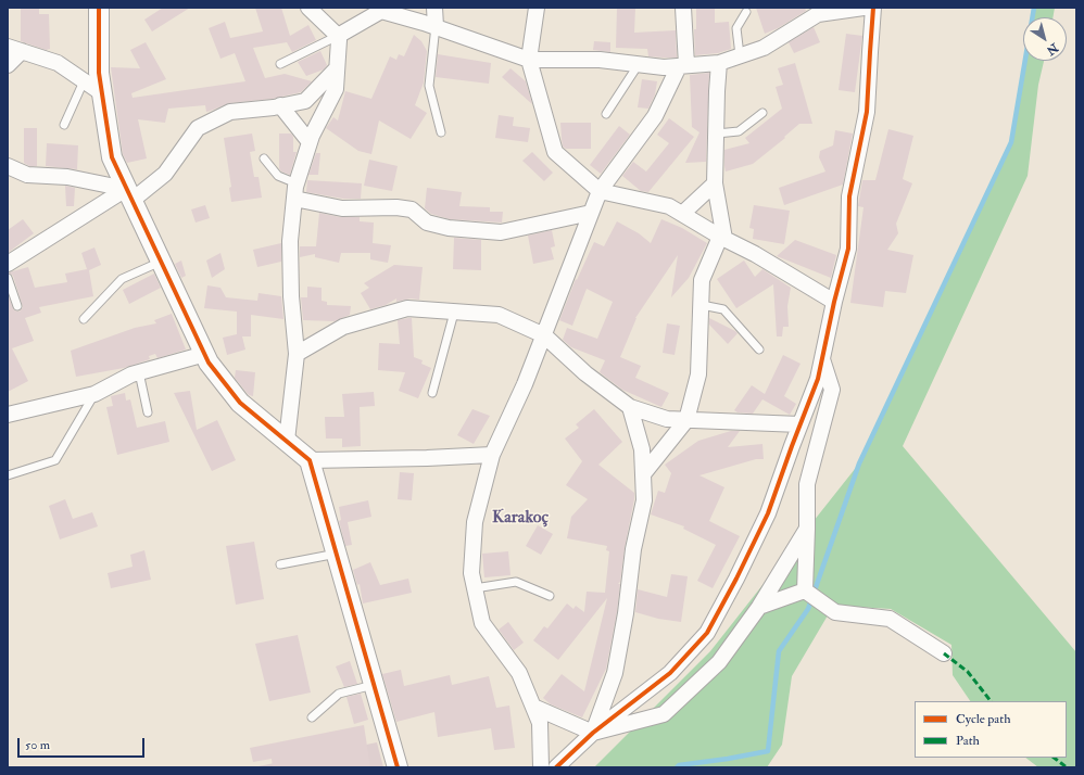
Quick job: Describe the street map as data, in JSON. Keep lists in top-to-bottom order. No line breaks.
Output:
{"districts":["Karakoç"],"legend":["Cycle path","Path"],"scale_bar":"50 m","north":"bottom right"}
